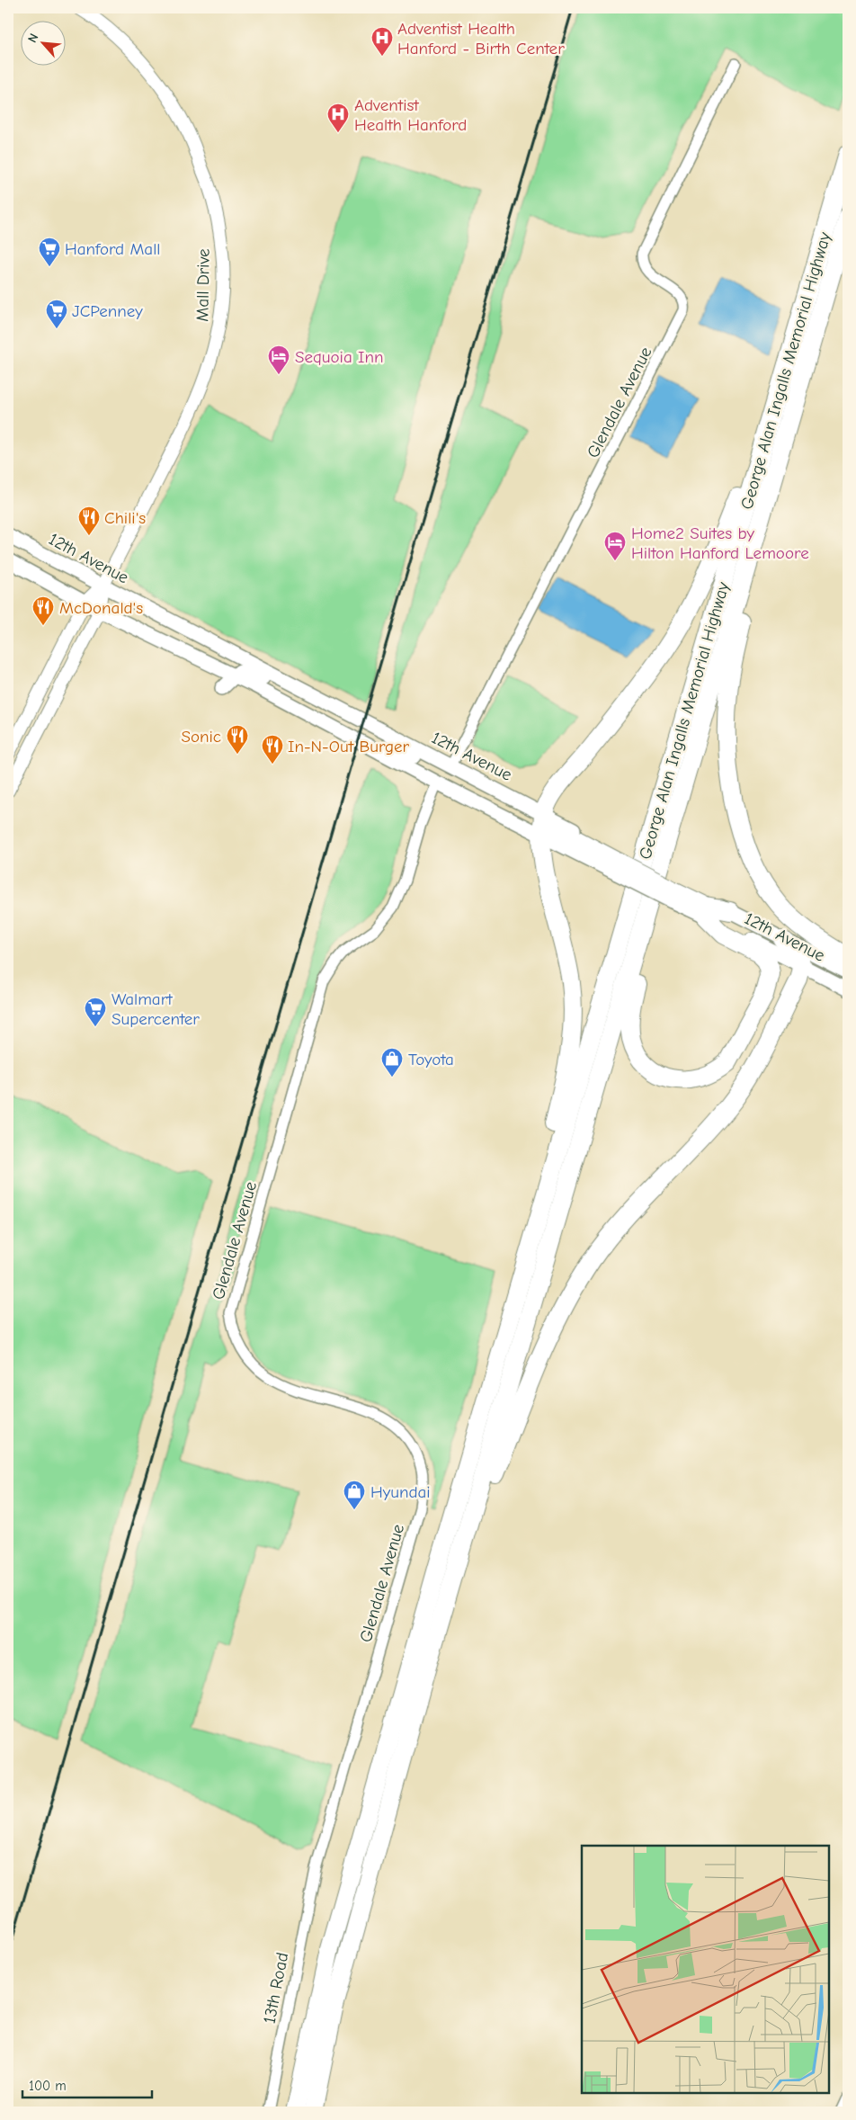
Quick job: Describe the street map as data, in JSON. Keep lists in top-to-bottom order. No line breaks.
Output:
{"streets":{"highway":["George Alan Ingalls Memorial Highway"],"main road":["12th Avenue"],"street":["Mall Drive","Glendale Avenue","13th Road"]},"crossings":[["Mall Drive","12th Avenue"],["Glendale Avenue","12th Avenue"],["Glendale Avenue","13th Road"]],"places":{"hospital":["Adventist Health Hanford - Birth Center","Adventist Health Hanford"],"supermarket":["Hanford Mall","JCPenney","Walmart Supercenter"],"hotel":["Sequoia Inn","Home2 Suites by Hilton Hanford Lemoore"],"restaurant":["Chili's","McDonald's","Sonic","In-N-Out Burger"],"shop":["Toyota","Hyundai"]},"scale_bar":"100 m","north":"top left"}
